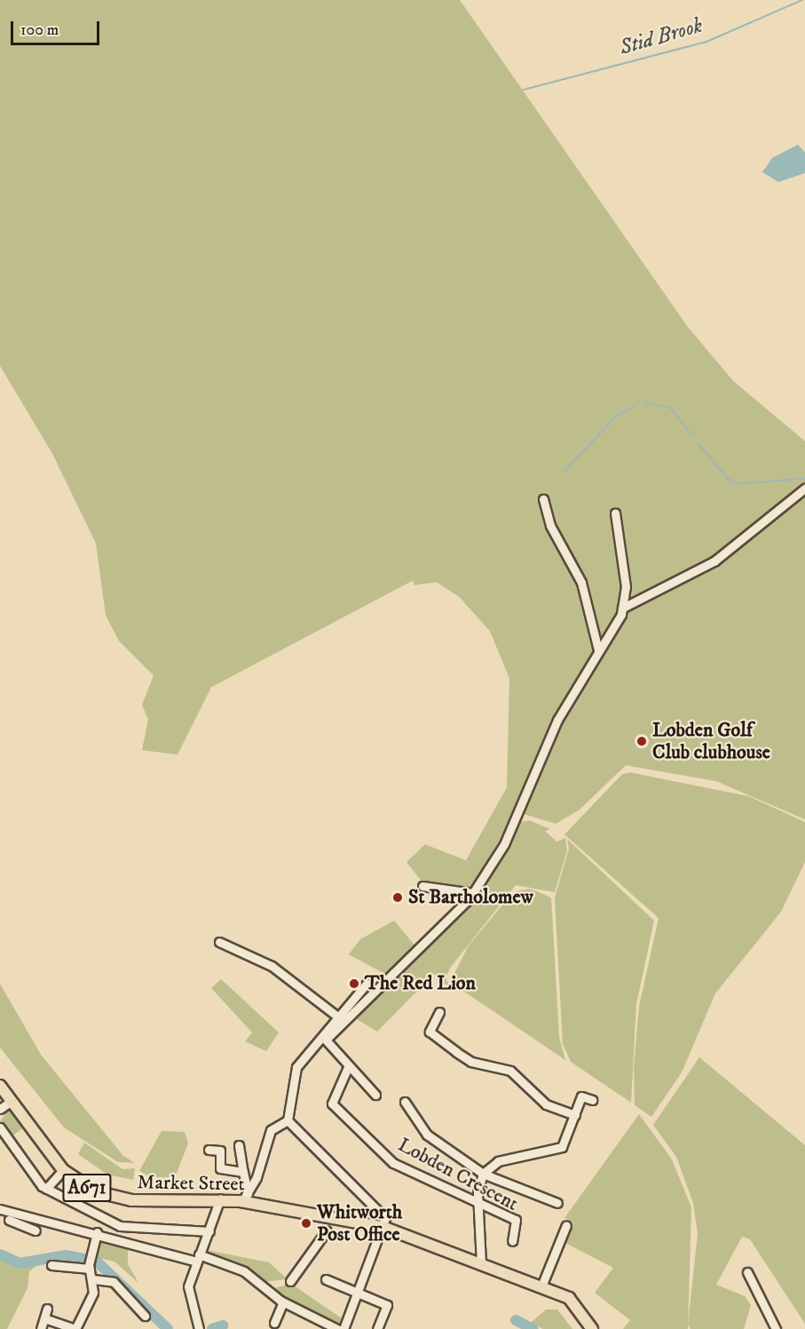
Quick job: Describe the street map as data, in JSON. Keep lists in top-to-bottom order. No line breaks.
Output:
{"streets":{"main road":["Market Street","A671"],"street":["Lobden Crescent"]},"water":["Stid Brook"],"places":["Lobden Golf Club clubhouse","St Bartholomew","The Red Lion","Whitworth Post Office"],"scale_bar":"100 m"}
